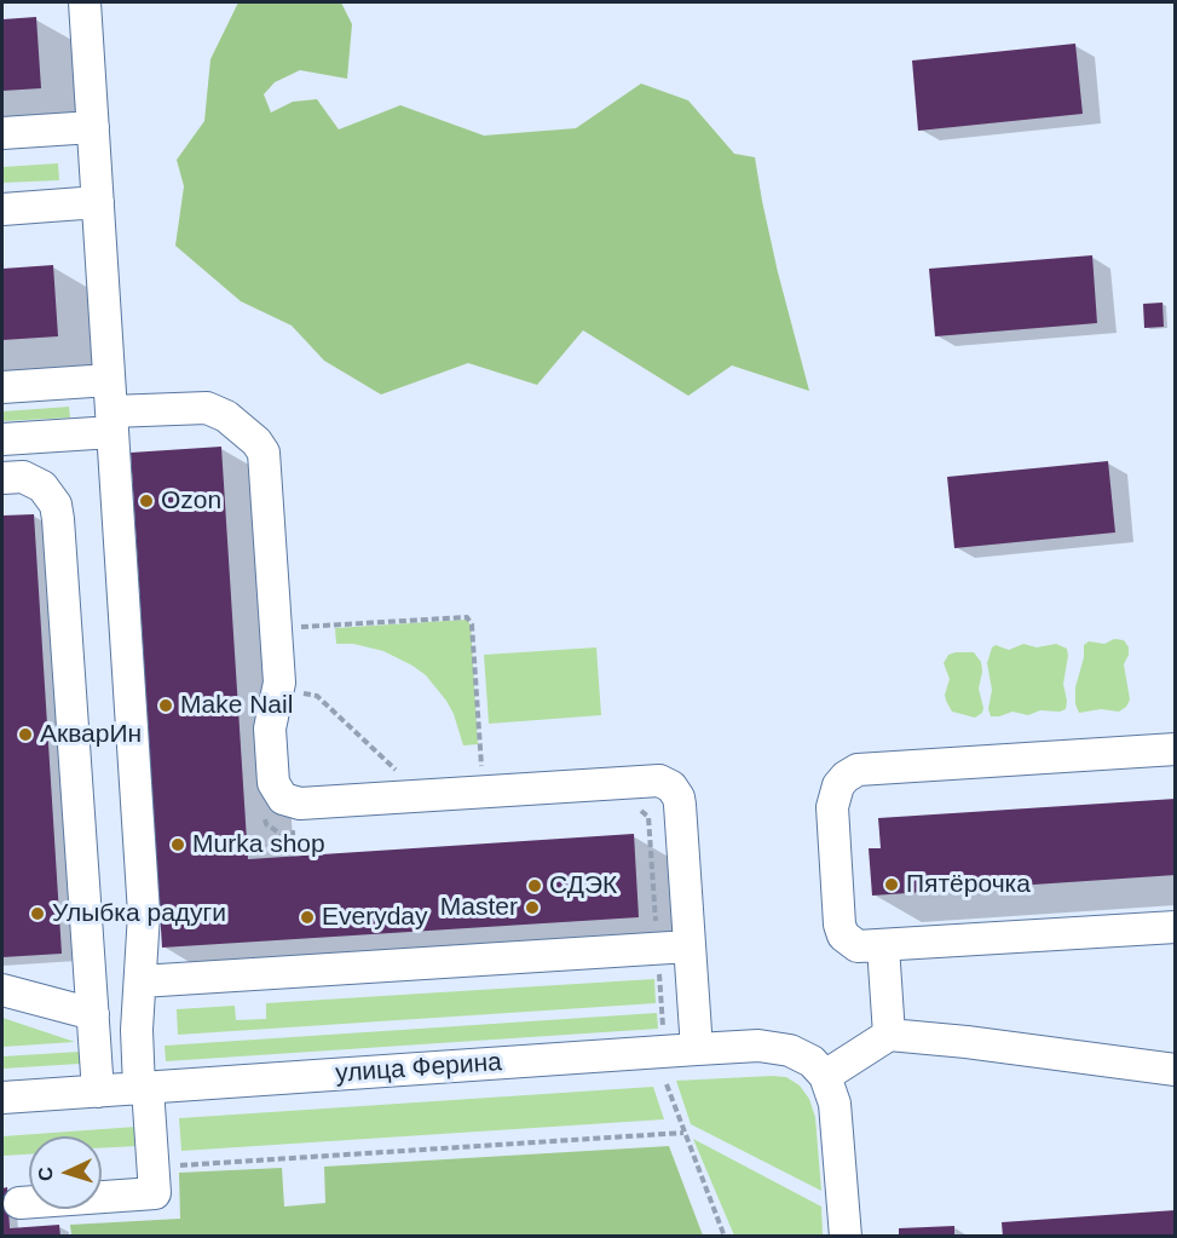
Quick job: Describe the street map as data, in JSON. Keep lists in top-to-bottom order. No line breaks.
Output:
{"streets":{"street":["улица Ферина"]},"places":["Ozon","Make Nail","АкварИн","Murka shop","Пятёрочка","СДЭК","Master","Улыбка радуги","Everyday"],"north":"left"}
